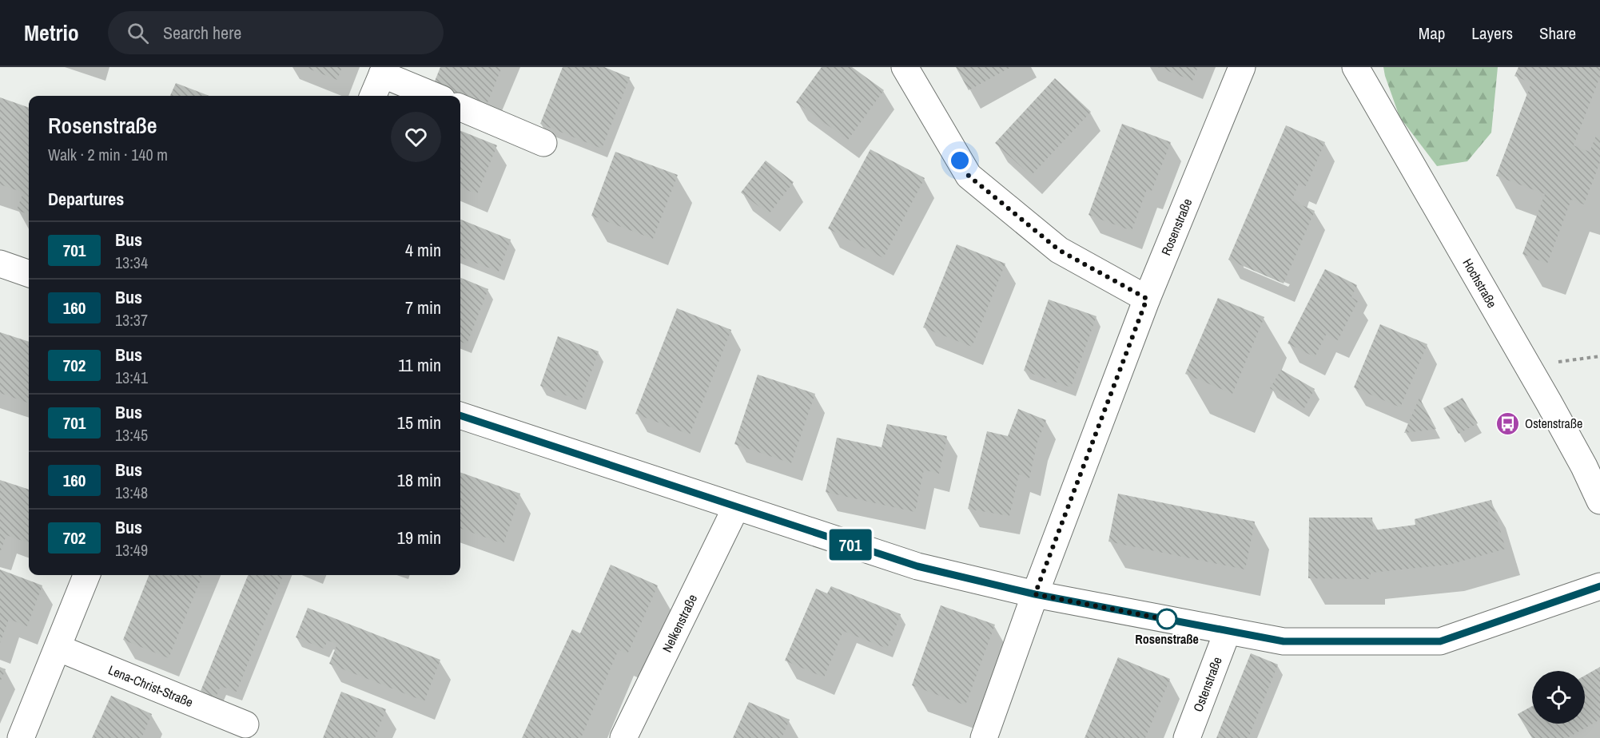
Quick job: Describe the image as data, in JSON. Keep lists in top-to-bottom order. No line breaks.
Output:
{"streets":{"street":["Rosenstraße","Hochstraße","Nelkenstraße","Ostenstraße","Lena-Christ-Straße"]},"places":{"bus stop":["Ostenstraße"],"other":["Rosenstraße"]},"lines":["bus line 701"],"page":{"header":"Metrio","search":"Search here","nav":["Map","Layers","Share"],"on_map":"701","heading":[["Rosenstraße","Walk · 2 min · 140 m"],"Departures"],"list":[{"mark":"701","name":"Bus","note":"13:34","value":"4 min"},{"mark":"160","name":"Bus","note":"13:37","value":"7 min"},{"mark":"702","name":"Bus","note":"13:41","value":"11 min"},{"mark":"701","name":"Bus","note":"13:45","value":"15 min"},{"mark":"160","name":"Bus","note":"13:48","value":"18 min"},{"mark":"702","name":"Bus","note":"13:49","value":"19 min"}]}}
